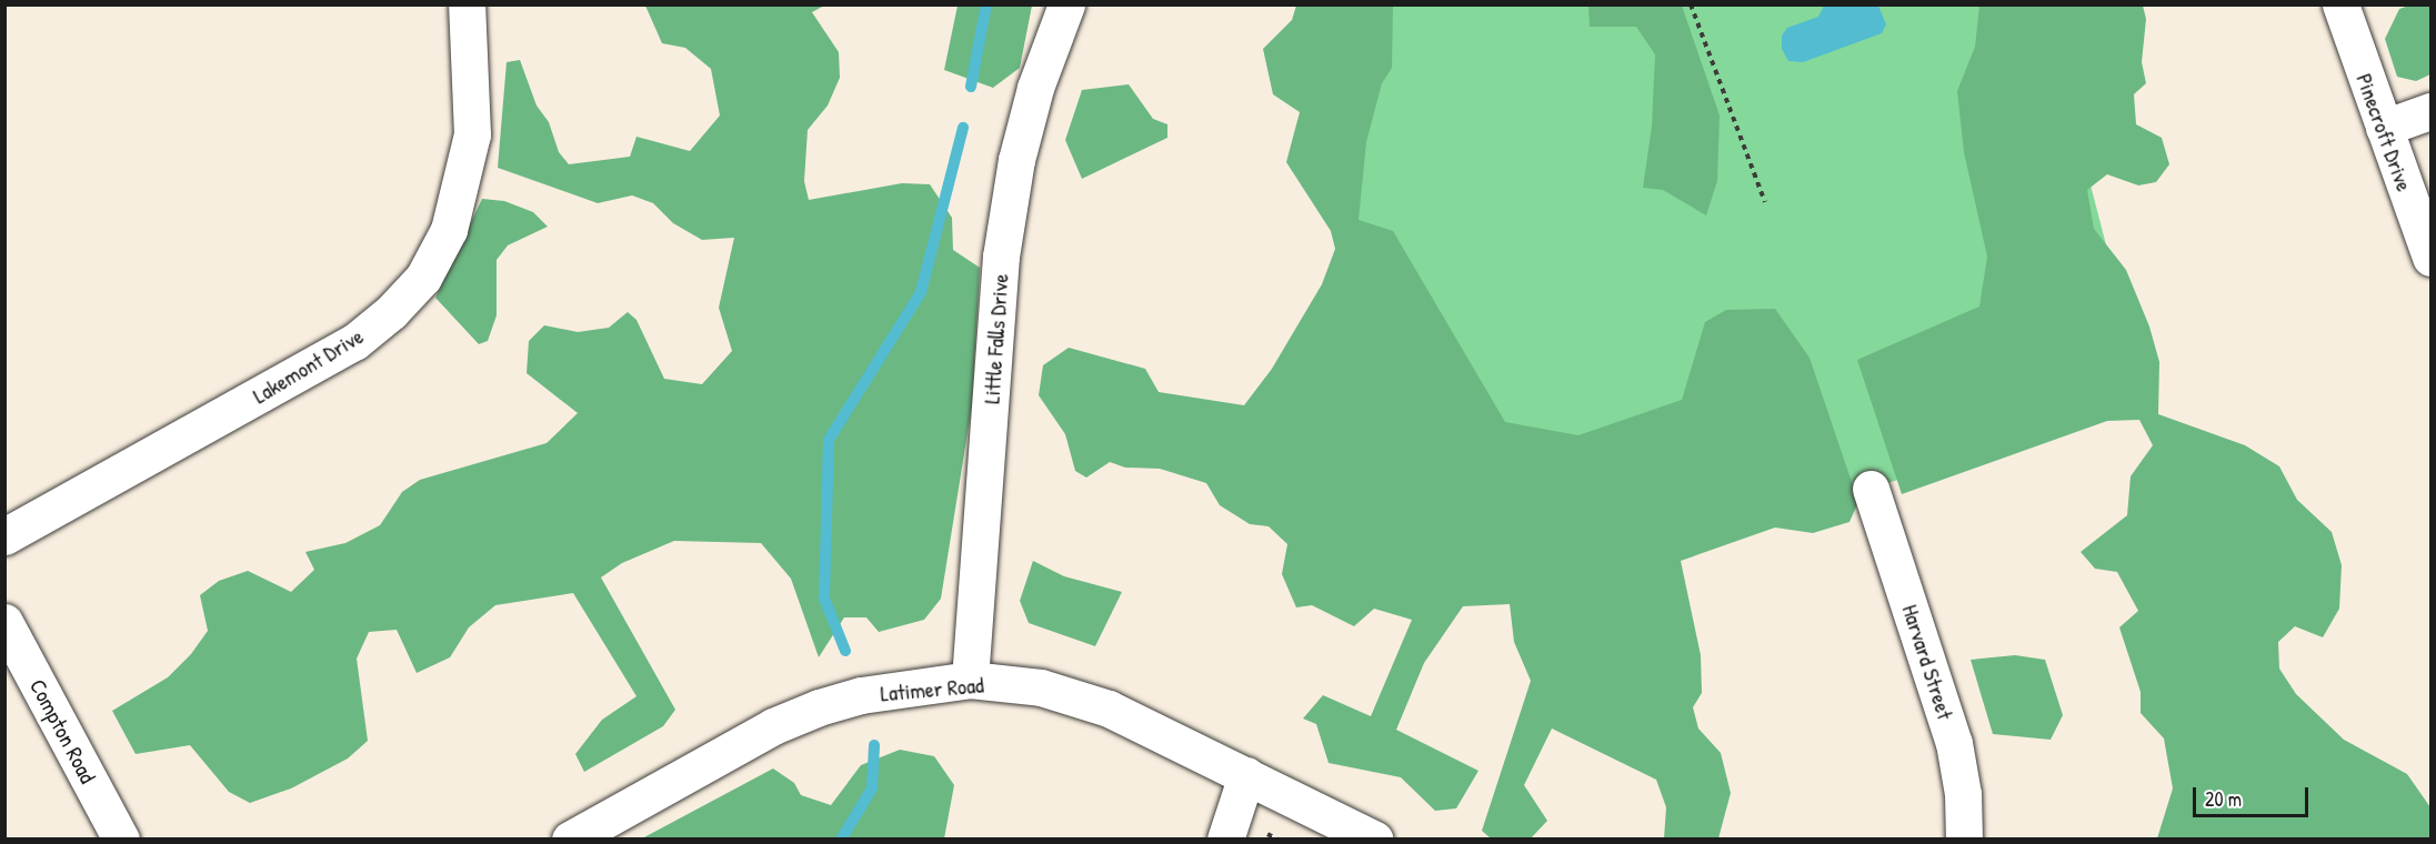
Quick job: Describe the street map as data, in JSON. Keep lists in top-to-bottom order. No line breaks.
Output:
{"streets":{"street":["Pinecroft Drive","Little Falls Drive","Lakemont Drive","Harvard Street","Latimer Road","Compton Road"]},"crossings":[["Little Falls Drive","Latimer Road"]],"scale_bar":"20 m"}
